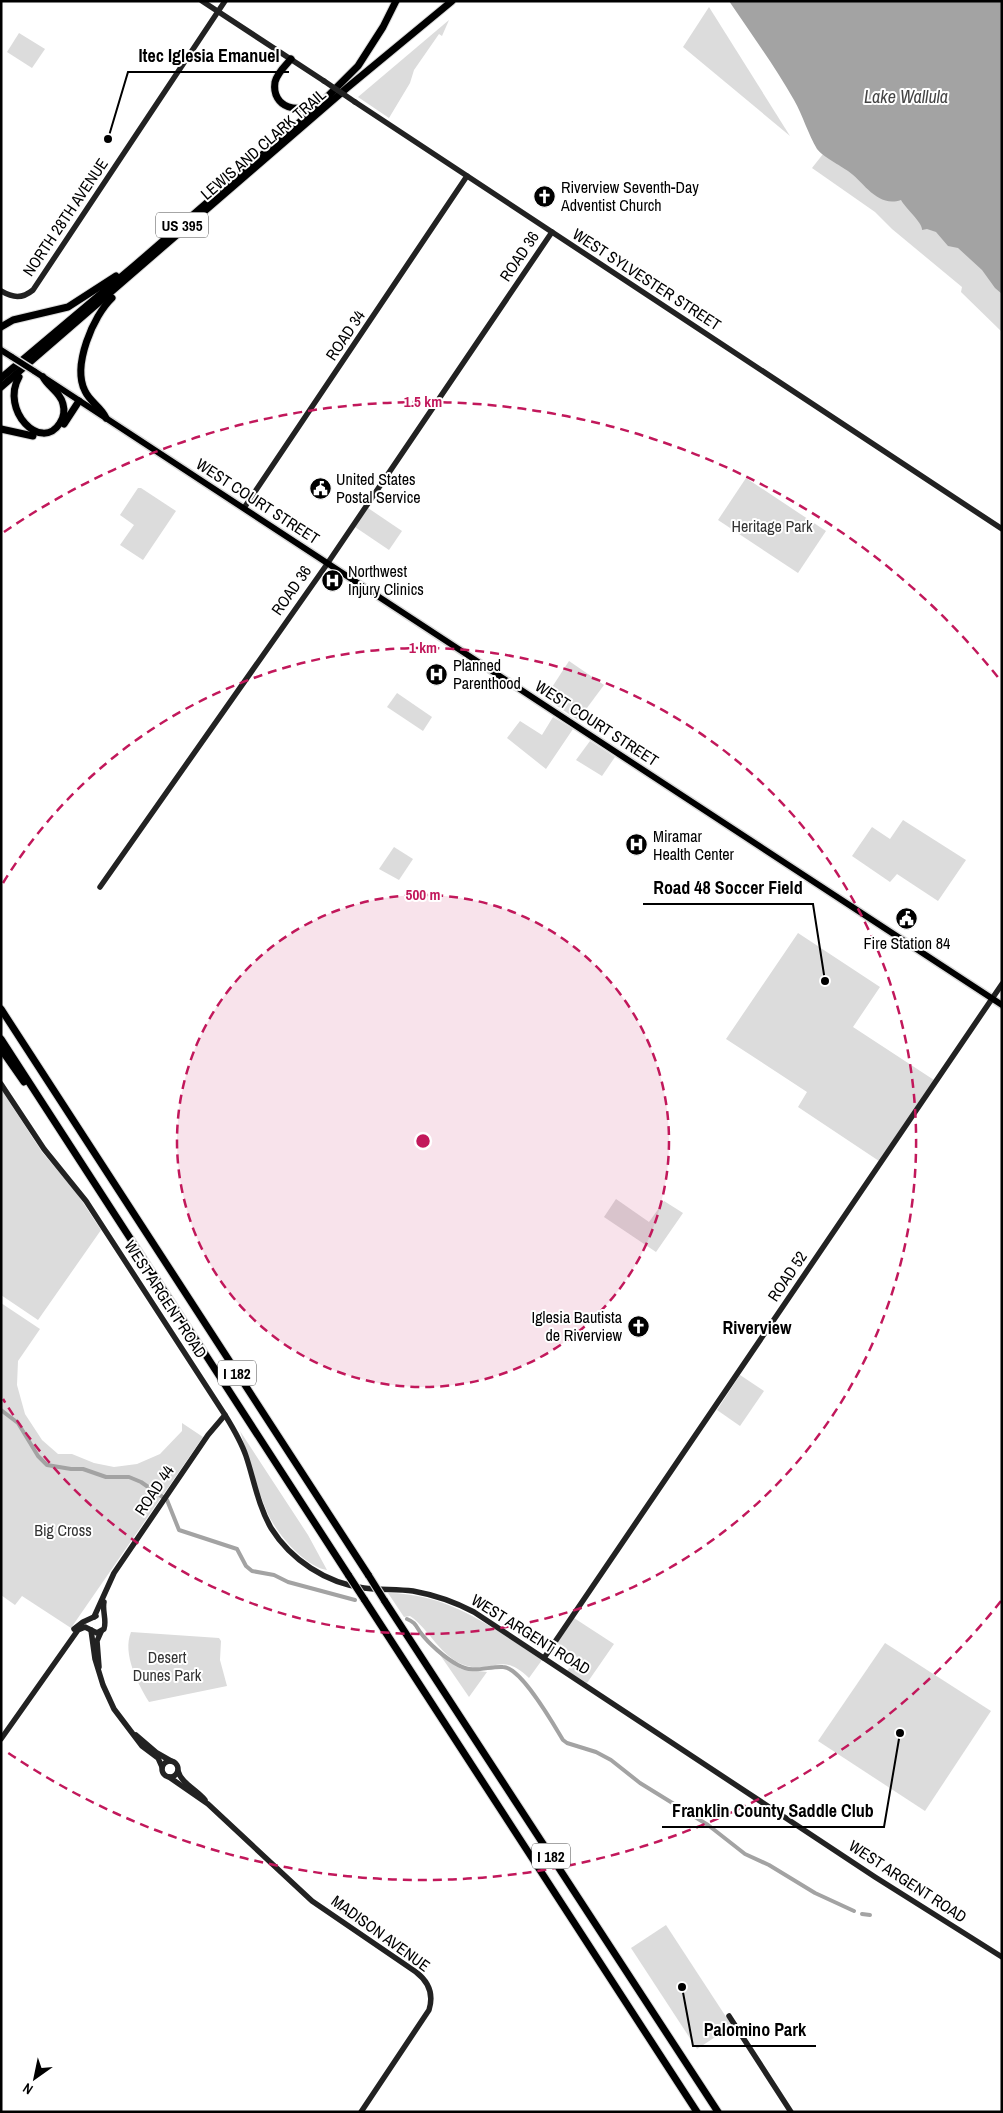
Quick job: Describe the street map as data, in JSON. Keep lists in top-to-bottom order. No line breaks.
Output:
{"streets":{"highway":["LEWIS AND CLARK TRAIL","US 395","I 182"],"main road":["WEST COURT STREET"],"street":["NORTH 28TH AVENUE","ROAD 36","WEST SYLVESTER STREET","ROAD 34","ROAD 52","WEST ARGENT ROAD","ROAD 44","MADISON AVENUE"]},"crossings":[["NORTH 28TH AVENUE","WEST SYLVESTER STREET"],["ROAD 36","WEST SYLVESTER STREET"],["ROAD 36","WEST COURT STREET"],["WEST SYLVESTER STREET","ROAD 34"],["ROAD 34","WEST COURT STREET"],["WEST COURT STREET","ROAD 52"],["ROAD 52","WEST ARGENT ROAD"],["WEST ARGENT ROAD","ROAD 44"]],"districts":["Riverview"],"water":["Lake Wallula"],"parks":["Heritage Park","Big Cross","Desert Dunes Park"],"places":{"other":["Itec Iglesia Emanuel","Road 48 Soccer Field","Franklin County Saddle Club","Palomino Park"],"church":["Riverview Seventh-Day Adventist Church","Iglesia Bautista de Riverview"],"public building":["United States Postal Service","Fire Station 84"],"hospital":["Northwest Injury Clinics","Planned Parenthood","Miramar Health Center"]},"north":"bottom left","rings":["1.5 km","1 km","500 m"]}
